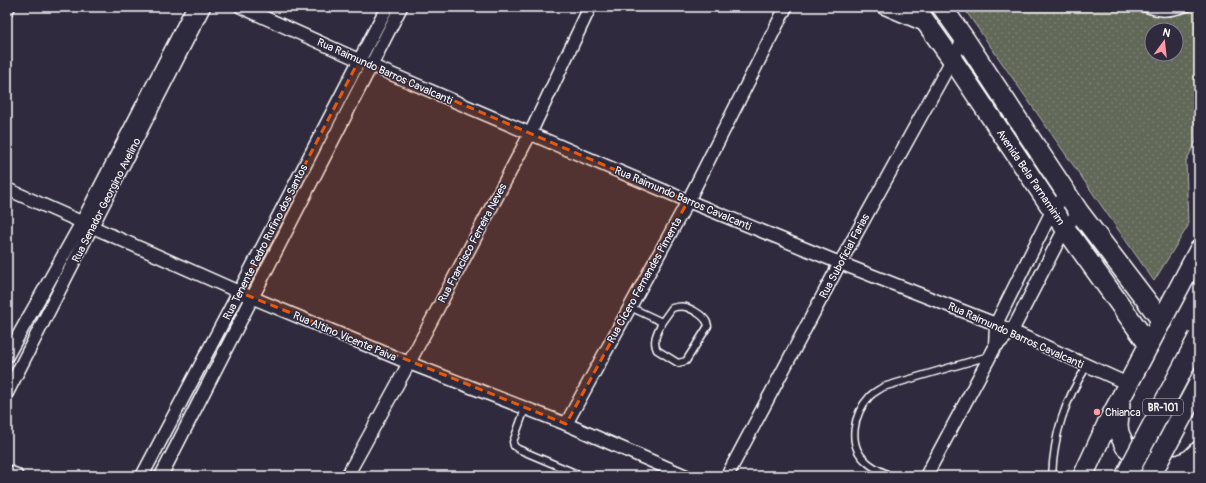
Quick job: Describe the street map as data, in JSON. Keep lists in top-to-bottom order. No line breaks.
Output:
{"streets":{"highway":["BR-101"],"main road":["Avenida Bela Parnamirim"],"street":["Rua Raimundo Barros Cavalcanti","Rua Senador Georgino Avelino","Rua Tenente Pedro Rufino dos Santos","Rua Francisco Ferreira Neves","Rua Suboficial Farias","Rua Cícero Fernandes Pimenta","Rua Altino Vicente Paiva"]},"crossings":[["Rua Raimundo Barros Cavalcanti","Rua Tenente Pedro Rufino dos Santos"],["Rua Raimundo Barros Cavalcanti","Rua Francisco Ferreira Neves"],["Rua Raimundo Barros Cavalcanti","Rua Suboficial Farias"],["Rua Raimundo Barros Cavalcanti","Rua Cícero Fernandes Pimenta"],["Avenida Bela Parnamirim","Rua Suboficial Farias"],["Rua Senador Georgino Avelino","Rua Altino Vicente Paiva"],["Rua Tenente Pedro Rufino dos Santos","Rua Altino Vicente Paiva"],["Rua Francisco Ferreira Neves","Rua Altino Vicente Paiva"],["Rua Cícero Fernandes Pimenta","Rua Altino Vicente Paiva"]],"places":["Chianca"],"north":"top"}
